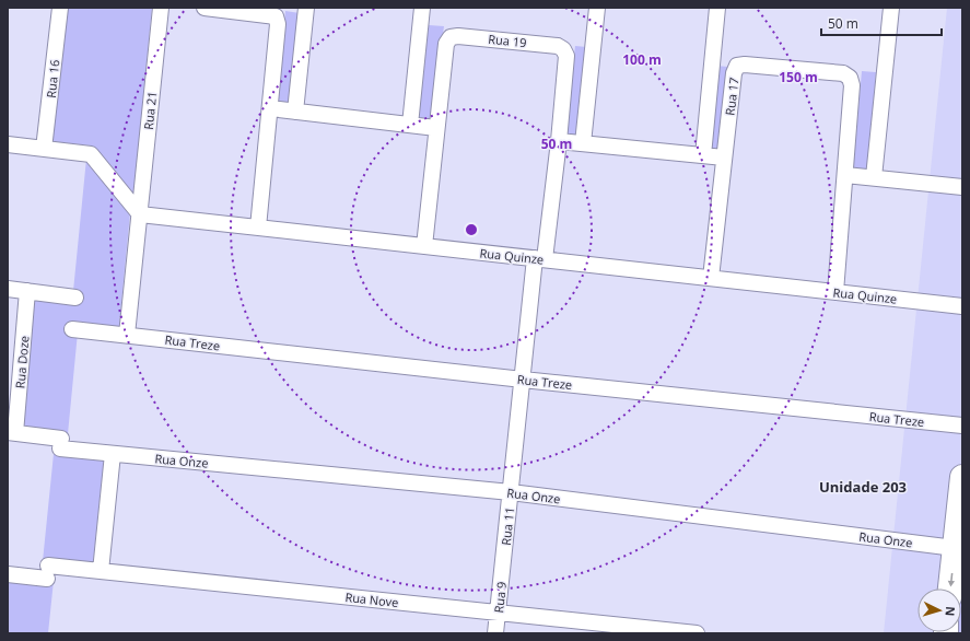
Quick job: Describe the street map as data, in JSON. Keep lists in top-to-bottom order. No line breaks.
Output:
{"streets":{"street":["Rua 19","Rua 16","Rua 17","Rua 21","Rua Quinze","Rua Treze","Rua Doze","Rua Onze","Rua 11","Rua 9","Rua Nove"]},"crossings":[["Rua 19","Rua Quinze"],["Rua 19","Rua Treze"],["Rua 19","Rua 11"],["Rua 17","Rua Quinze"],["Rua 21","Rua Quinze"],["Rua Treze","Rua 11"],["Rua Doze","Rua Onze"],["Rua Onze","Rua 11"],["Rua 11","Rua 9"],["Rua 9","Rua Nove"]],"districts":["Unidade 203"],"scale_bar":"50 m","north":"right","rings":["100 m","150 m","50 m"]}
